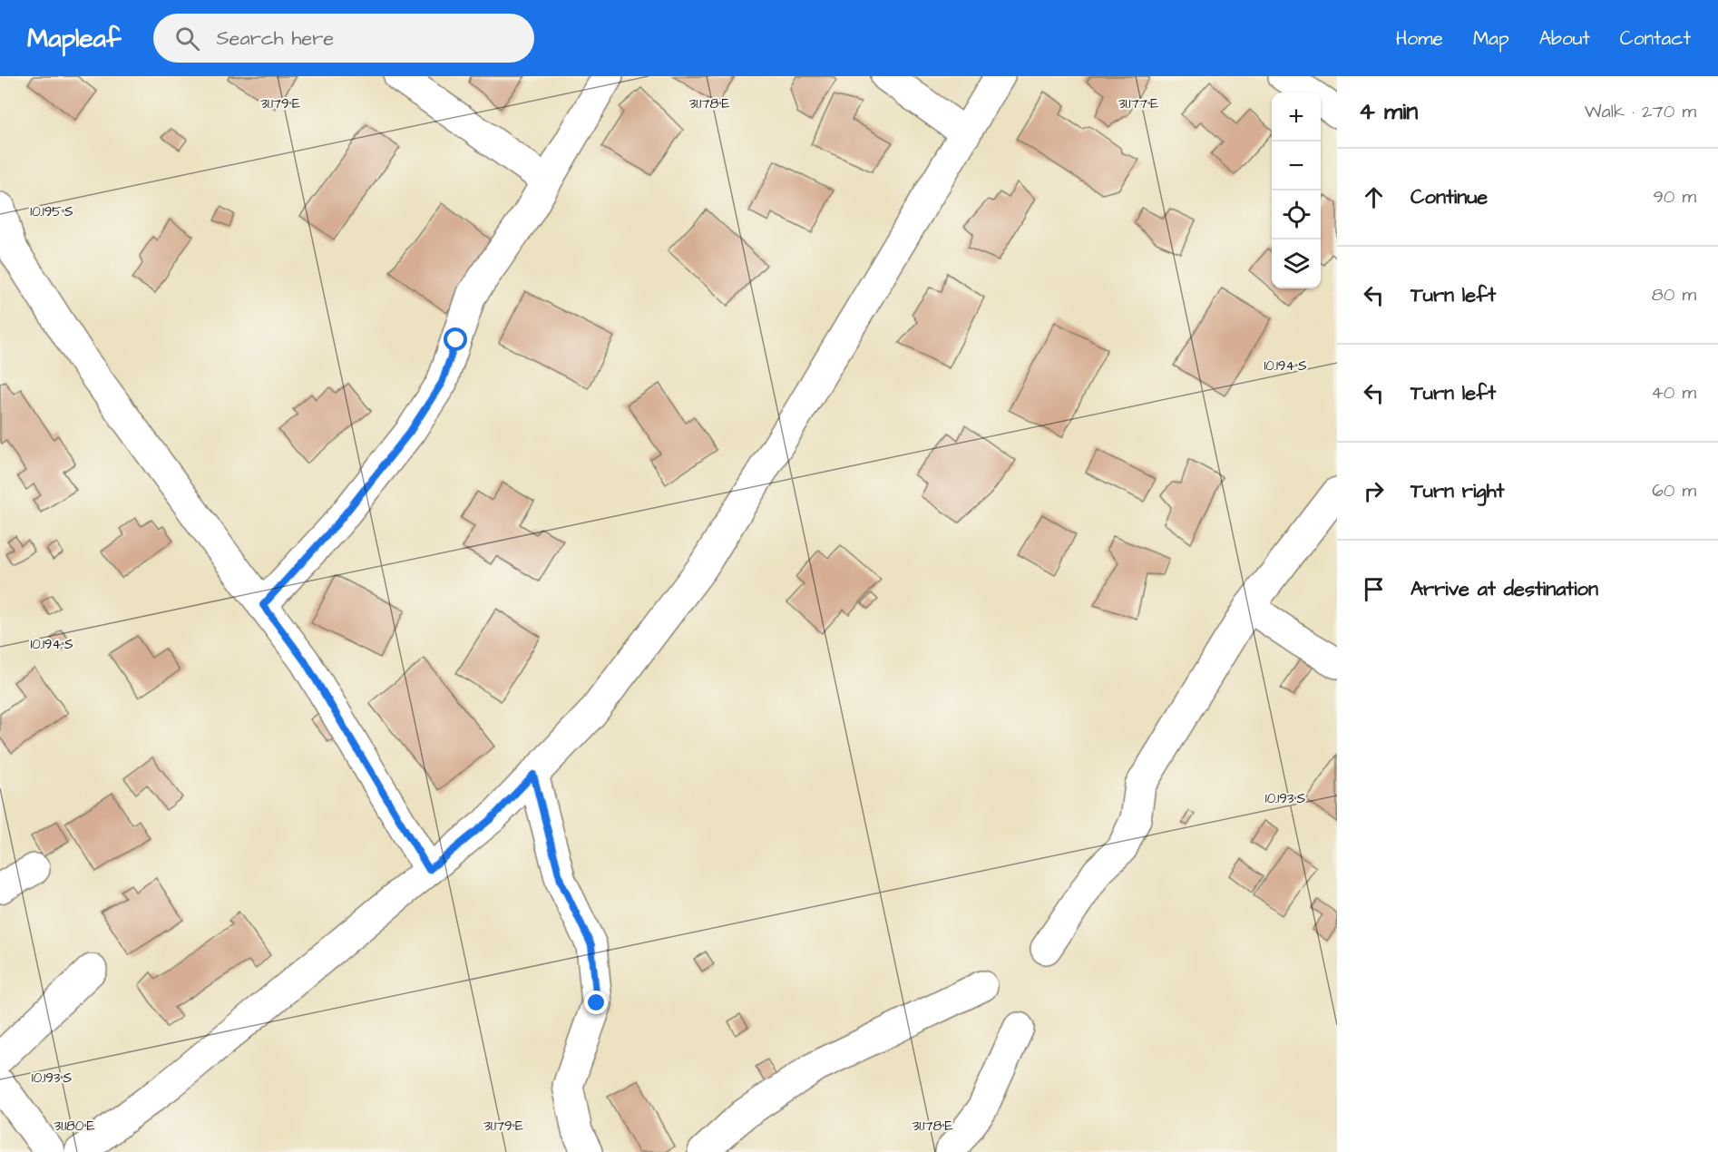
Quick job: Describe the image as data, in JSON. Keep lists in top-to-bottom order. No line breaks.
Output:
{"page":{"header":"Mapleaf","search":"Search here","nav":["Home","Map","About","Contact"],"heading":["4 min","Walk · 270 m"],"map_buttons":["+","−"],"list":[["Continue","90 m"],["Turn left","80 m"],["Turn left","40 m"],["Turn right","60 m"],"Arrive at destination"]},"coordinates":["31.179°E","31.178°E","31.177°E","10.195°S","10.194°S","10.193°S","31.180°E"]}
